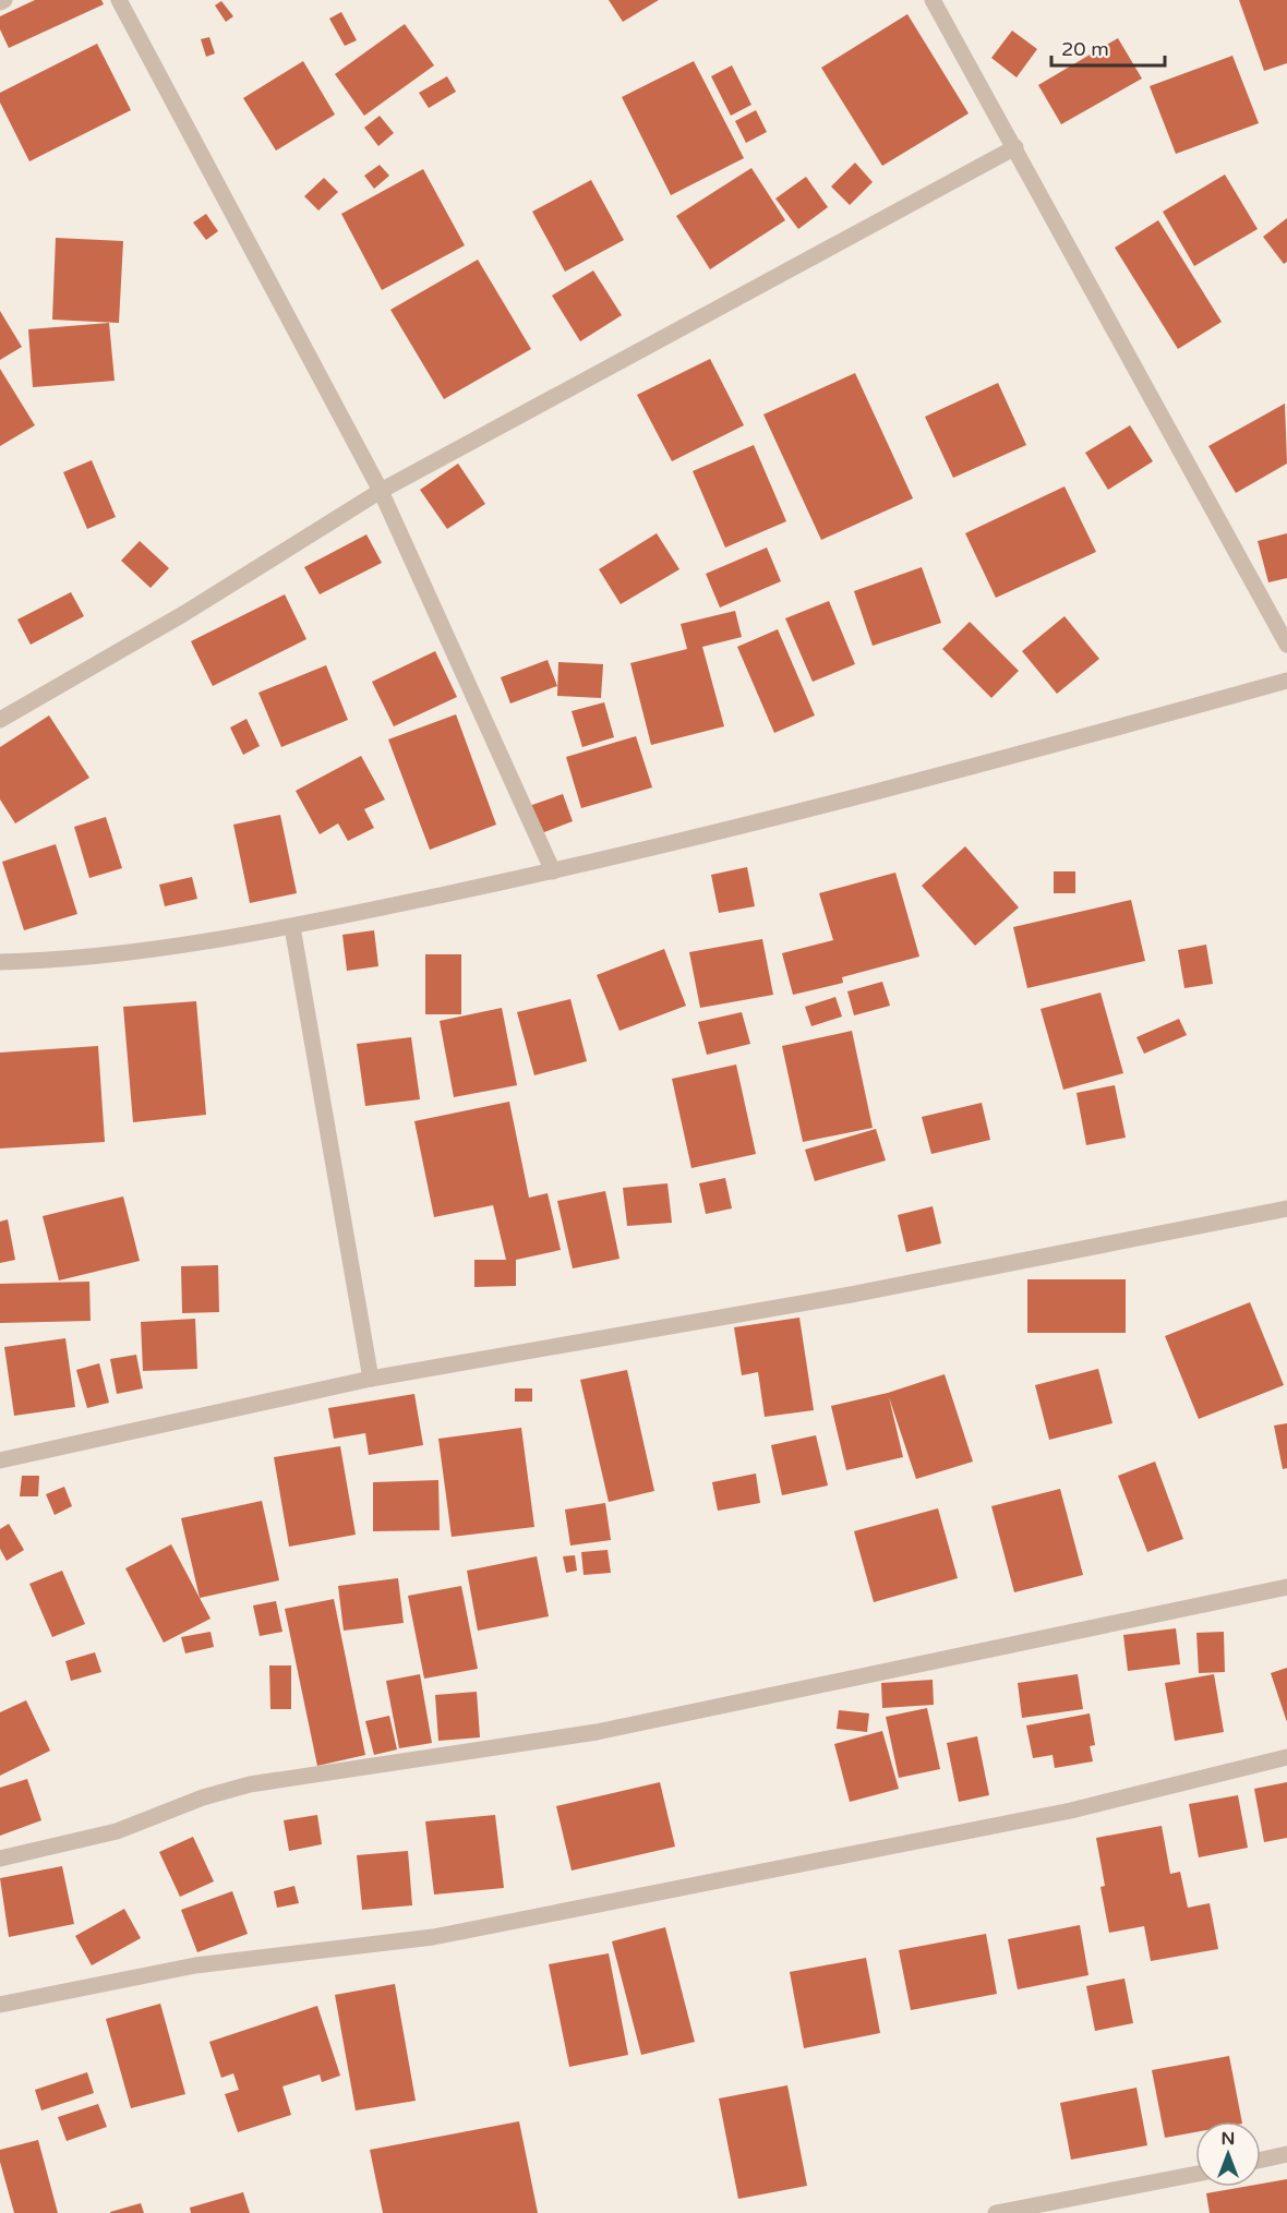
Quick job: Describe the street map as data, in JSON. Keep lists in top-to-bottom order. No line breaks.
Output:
{"scale_bar":"20 m","north":"top"}
